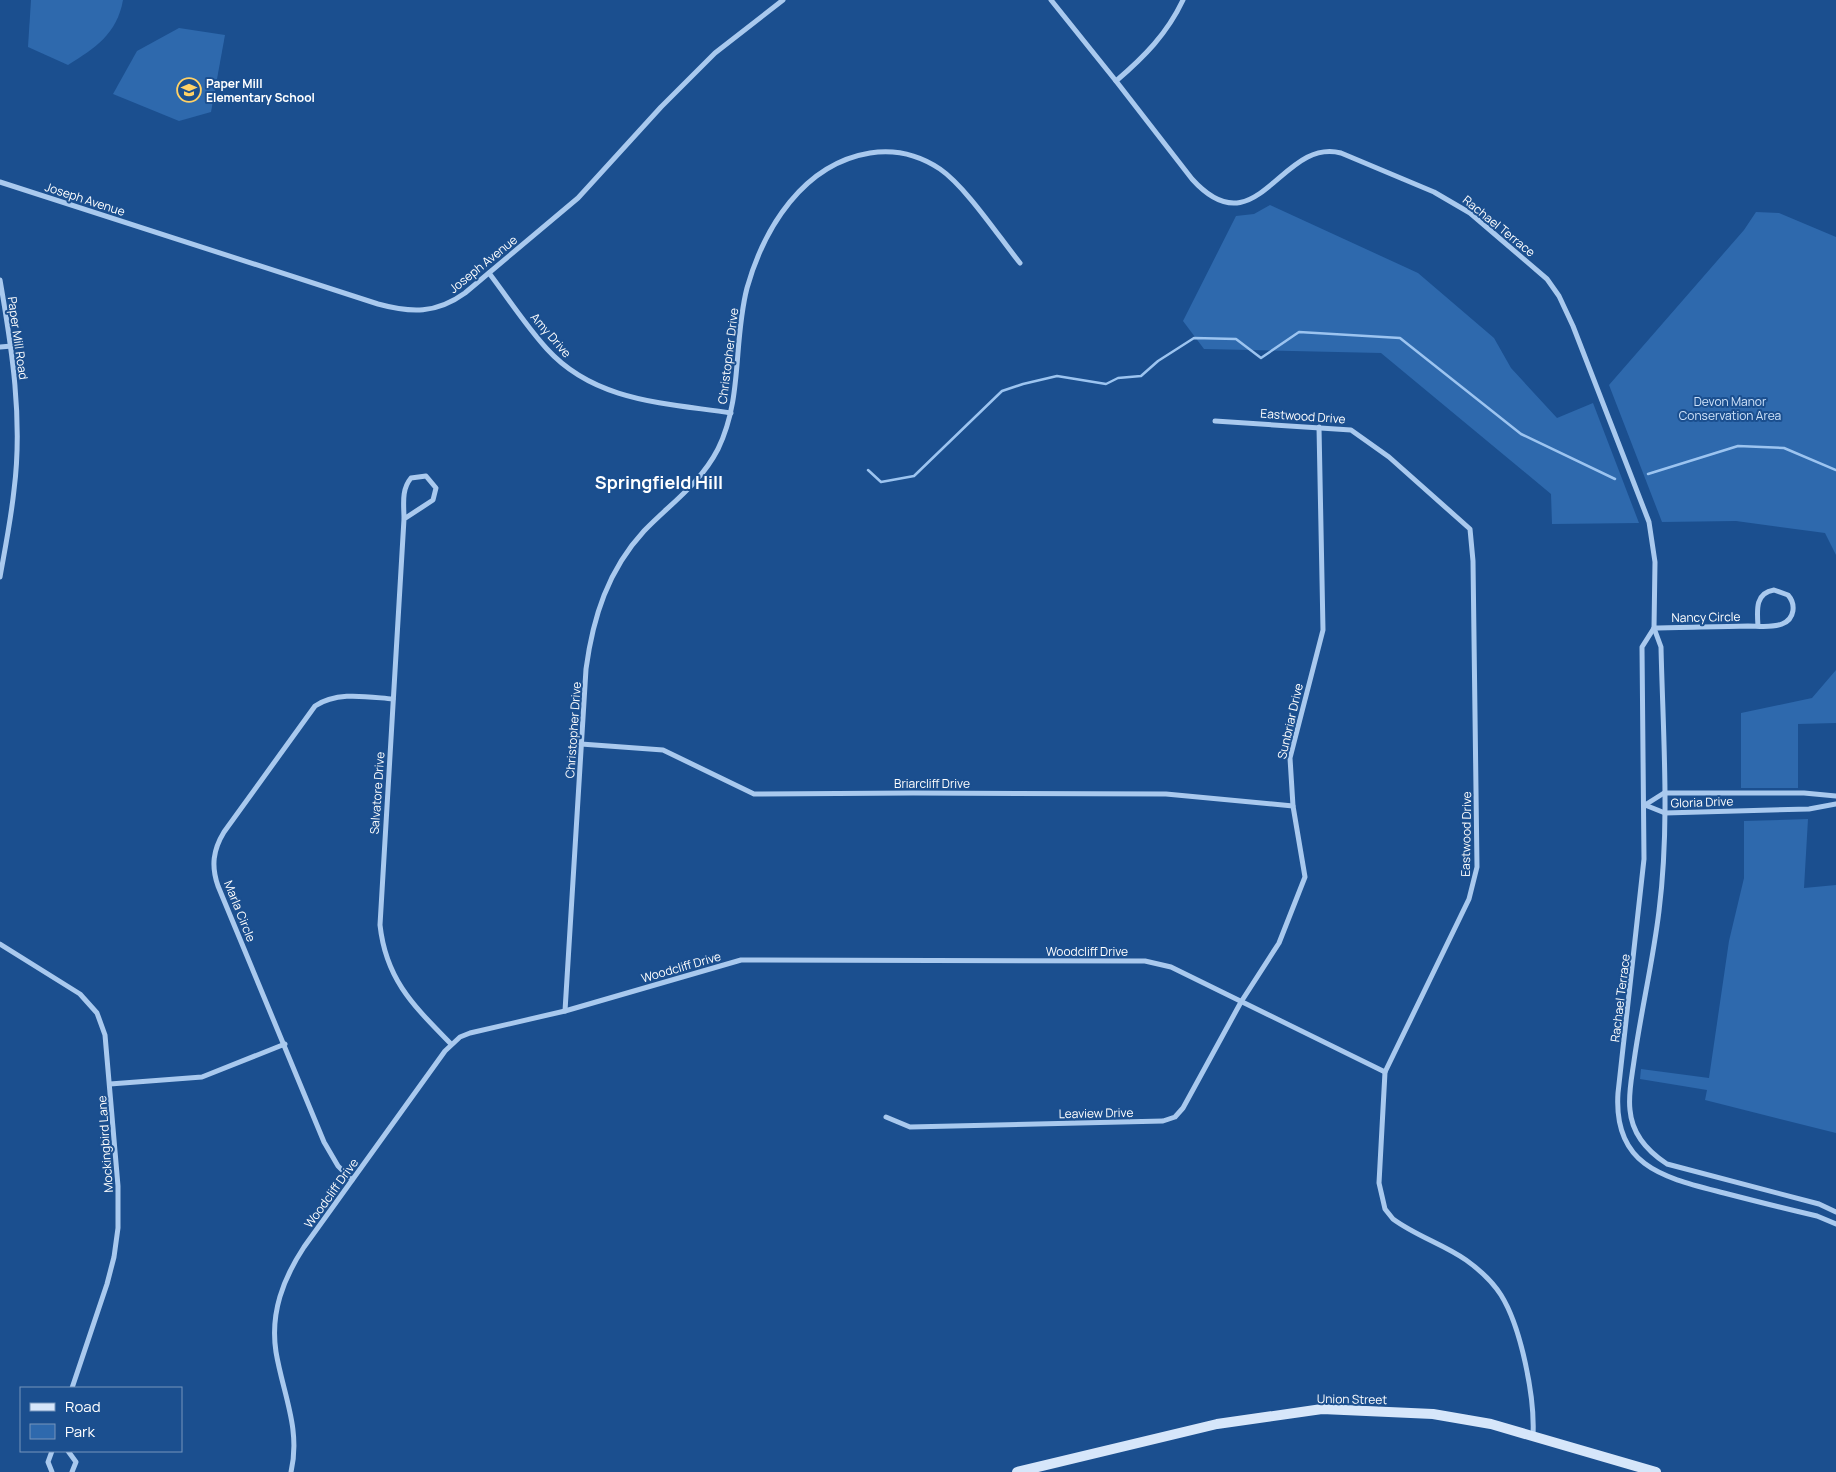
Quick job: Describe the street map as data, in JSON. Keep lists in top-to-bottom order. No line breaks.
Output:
{"streets":{"main road":["Union Street"],"street":["Joseph Avenue","Rachael Terrace","Amy Drive","Paper Mill Road","Christopher Drive","Eastwood Drive","Nancy Circle","Sunbriar Drive","Briarcliff Drive","Salvatore Drive","Gloria Drive","Marla Circle","Woodcliff Drive","Leaview Drive","Mockingbird Lane"]},"crossings":[["Joseph Avenue","Amy Drive"],["Rachael Terrace","Nancy Circle"],["Rachael Terrace","Gloria Drive"],["Amy Drive","Christopher Drive"],["Christopher Drive","Briarcliff Drive"],["Christopher Drive","Woodcliff Drive"],["Eastwood Drive","Sunbriar Drive"],["Eastwood Drive","Woodcliff Drive"],["Eastwood Drive","Union Street"],["Sunbriar Drive","Briarcliff Drive"],["Sunbriar Drive","Woodcliff Drive"],["Sunbriar Drive","Leaview Drive"],["Salvatore Drive","Marla Circle"],["Salvatore Drive","Woodcliff Drive"],["Marla Circle","Woodcliff Drive"],["Woodcliff Drive","Leaview Drive"]],"districts":["Springfield Hill"],"parks":["Devon Manor Conservation Area"],"places":{"school or university":["Paper Mill Elementary School"]},"legend":["Road","Park"]}
